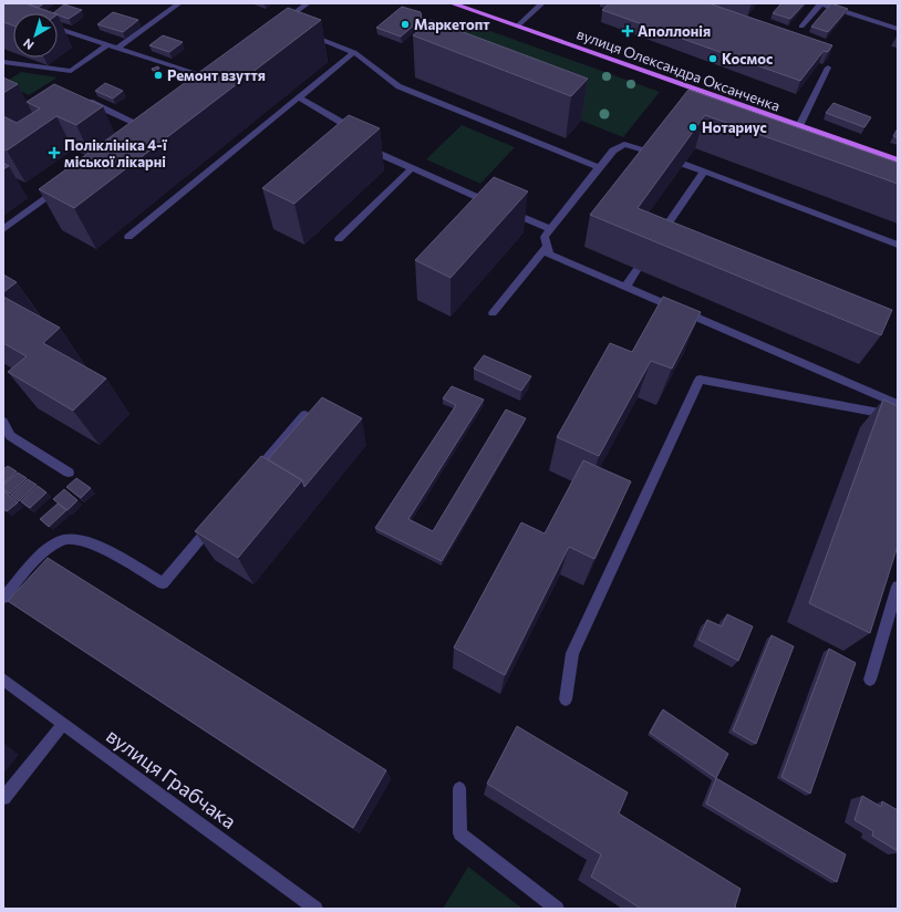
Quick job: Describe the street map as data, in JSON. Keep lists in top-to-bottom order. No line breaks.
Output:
{"streets":{"main road":["вулиця Олександра Оксанченка"],"street":["вулиця Грабчака"]},"places":{"other":["Маркетопт","Космос","Ремонт взуття","Нотариус"],"health":["Аполлонія","Поліклініка 4-ї міської лікарні"]},"north":"bottom left"}
